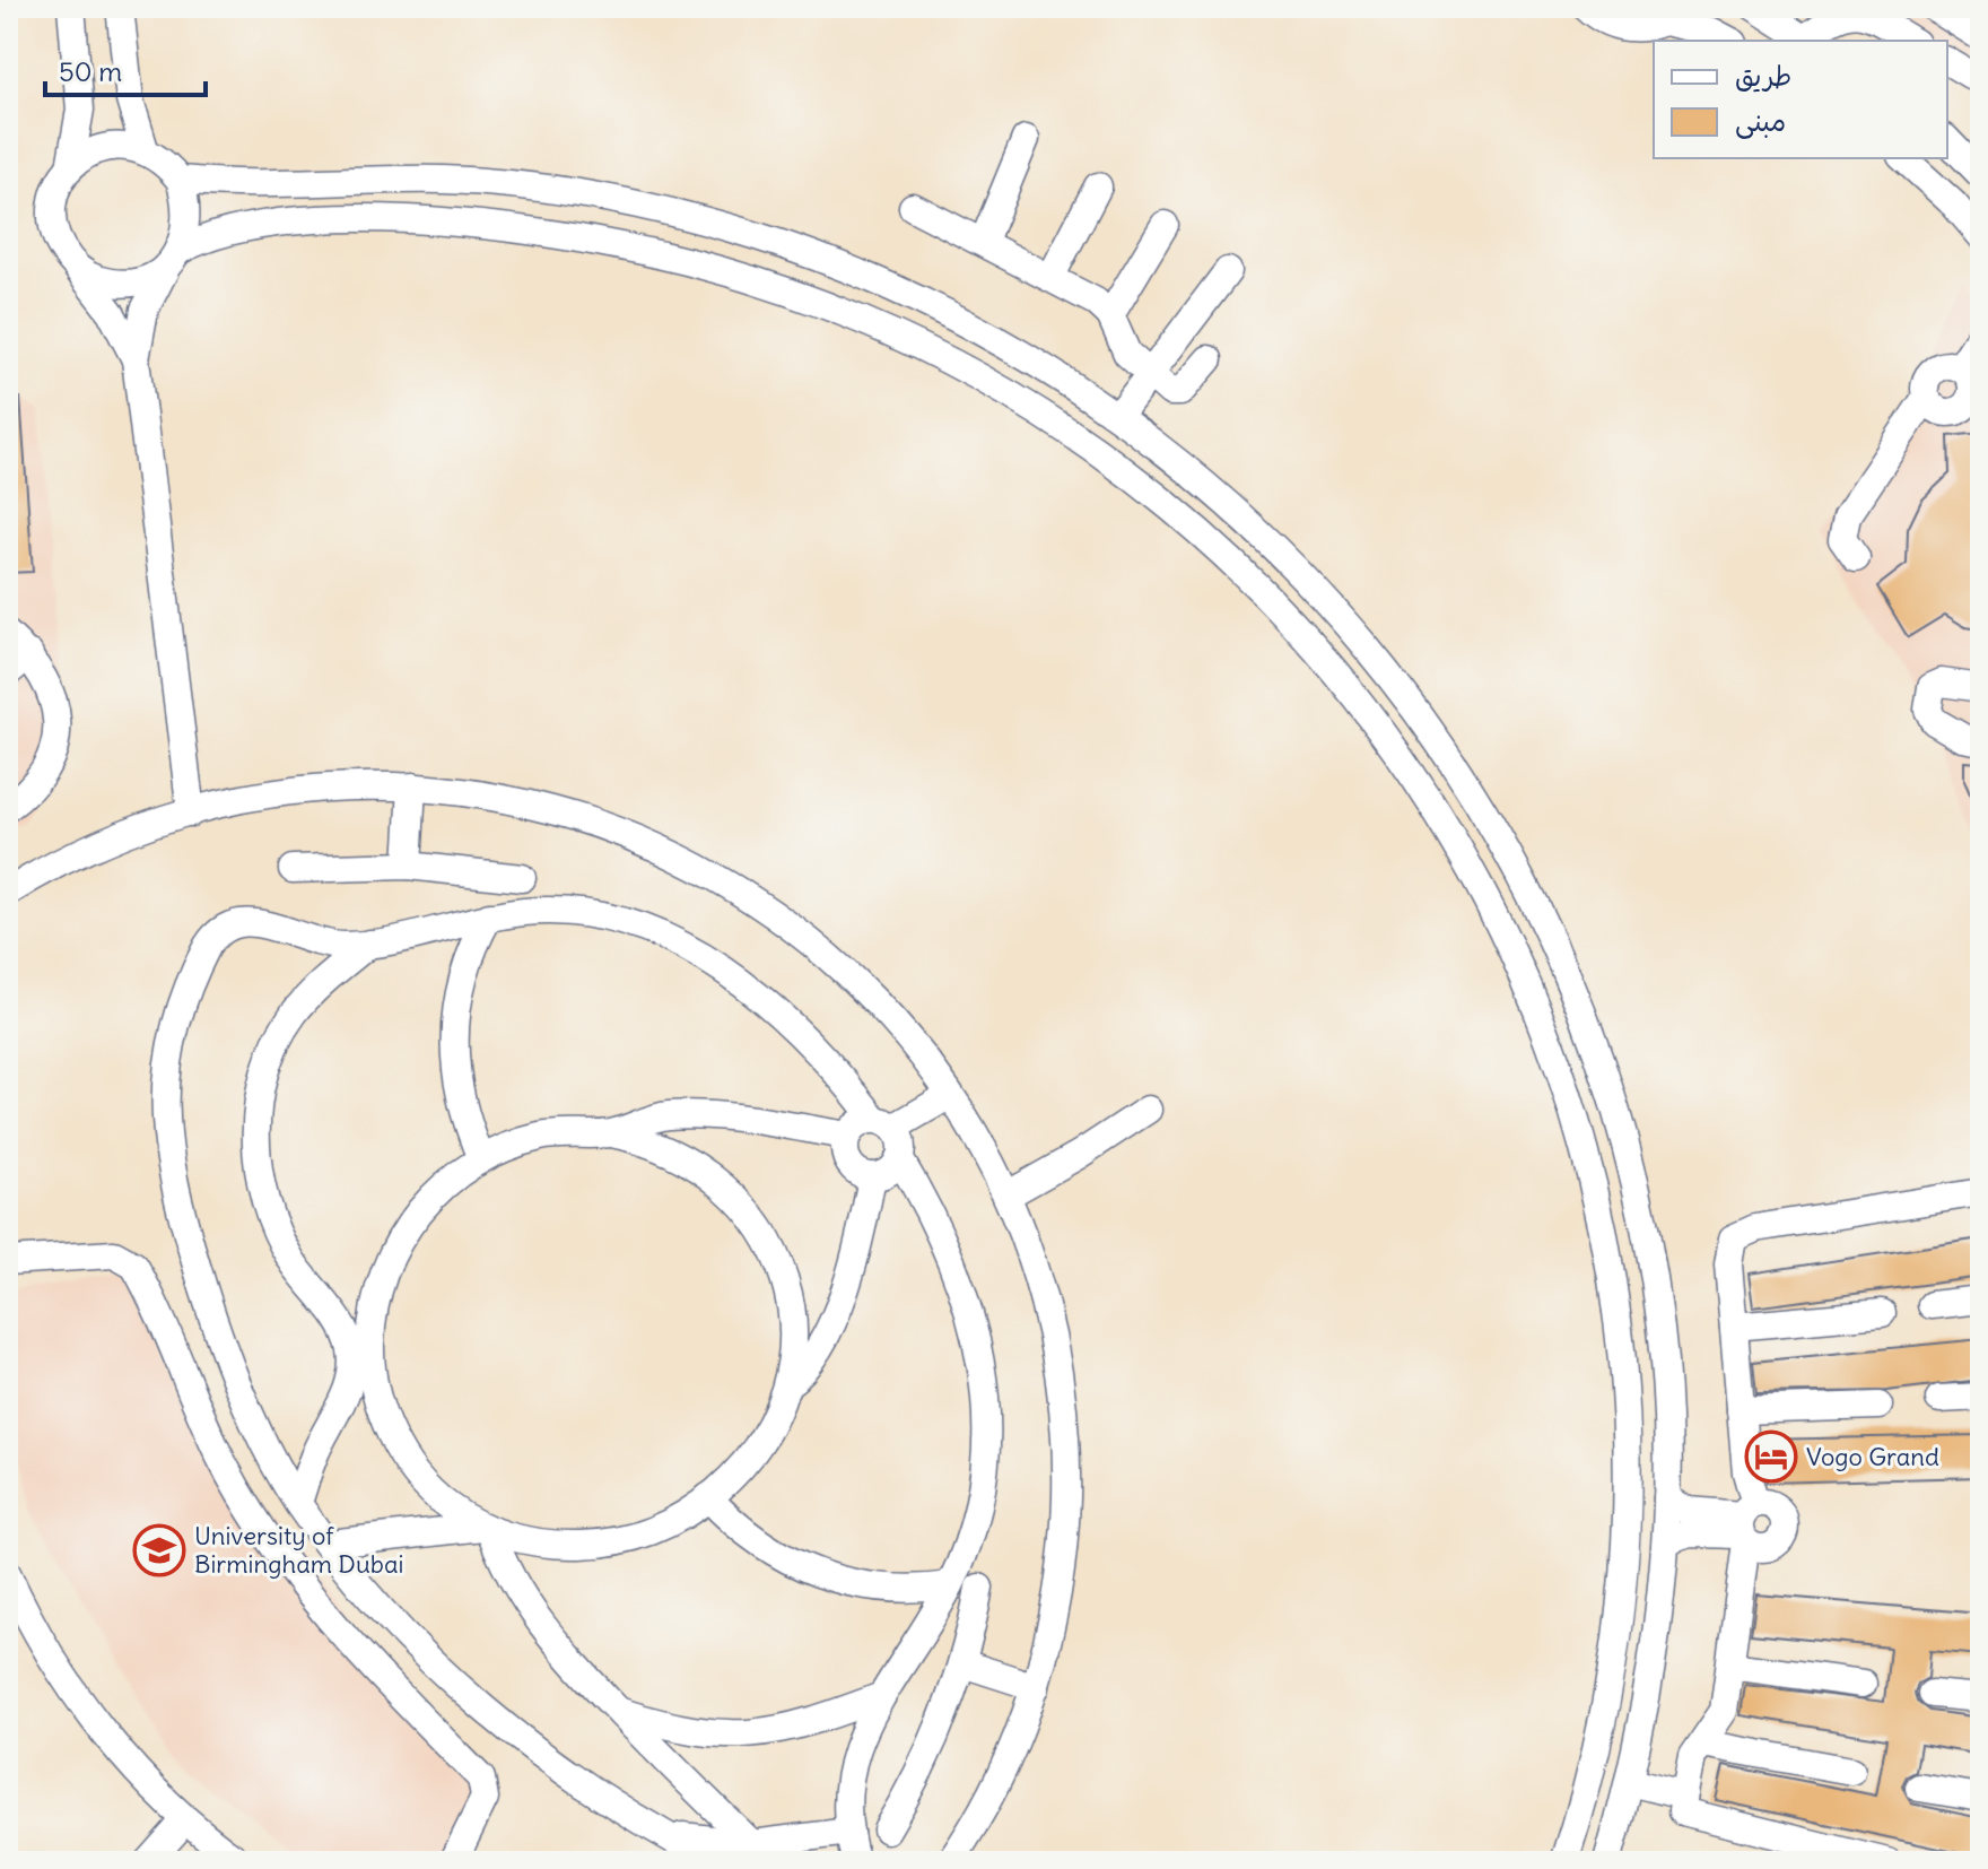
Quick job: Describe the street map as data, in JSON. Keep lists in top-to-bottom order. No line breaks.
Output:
{"places":{"hotel":["Vogo Grand"],"school or university":["University of Birmingham Dubai"]},"legend":["طريق","مبنى"],"scale_bar":"50 m"}
